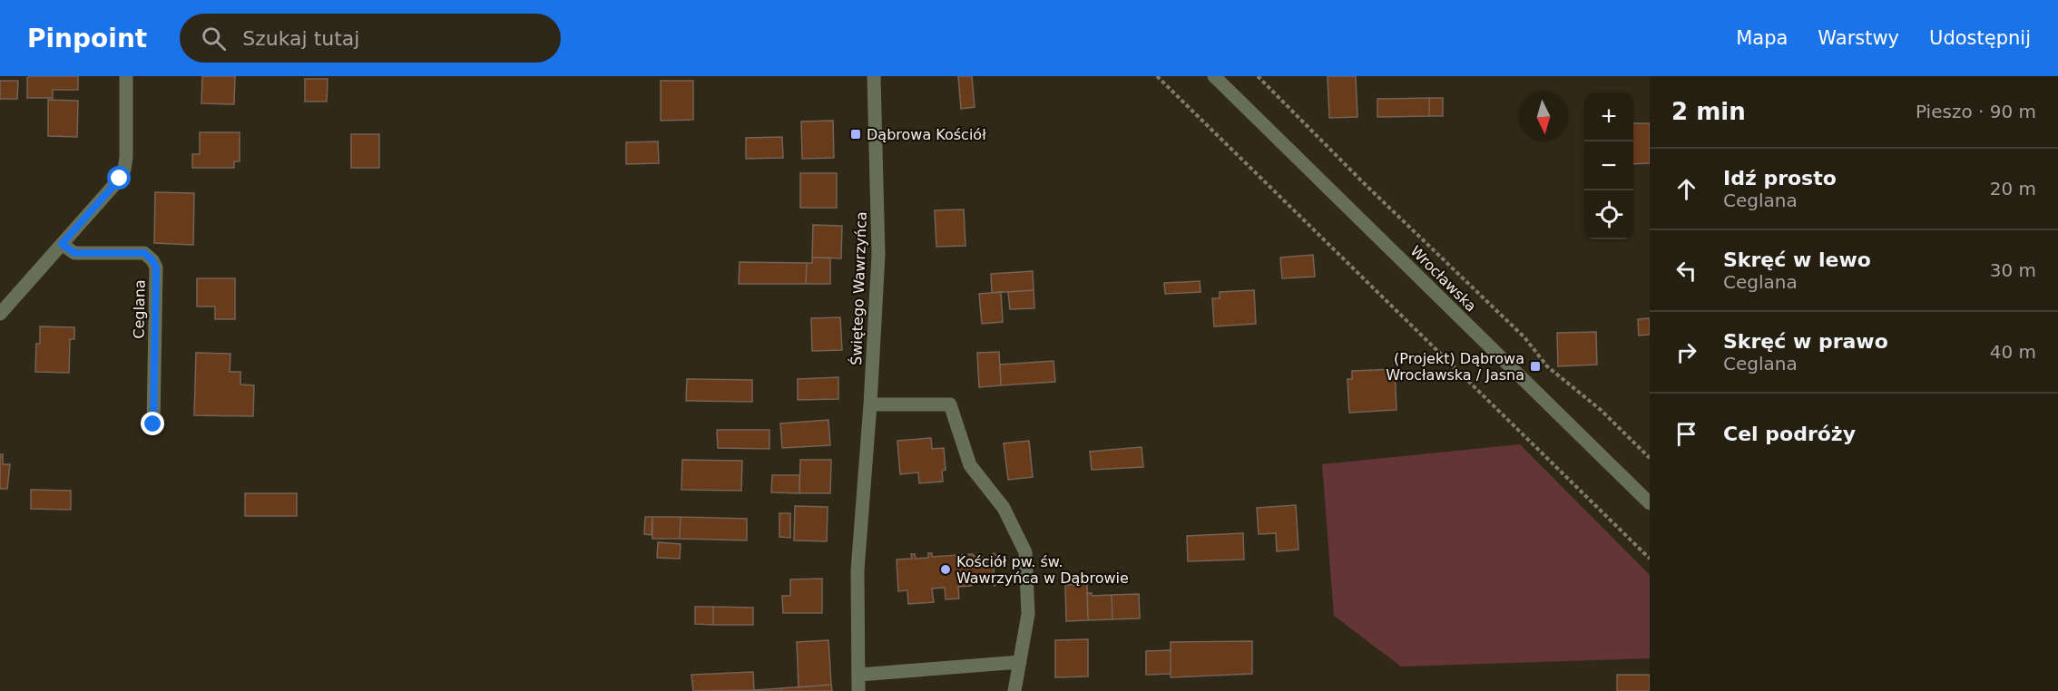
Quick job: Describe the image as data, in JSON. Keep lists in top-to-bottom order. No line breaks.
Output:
{"streets":{"street":["Wrocławska","Świętego Wawrzyńca","Ceglana"]},"places":{"transit":["Dąbrowa Kościół","(Projekt) Dąbrowa Wrocławska / Jasna"],"other":["Kościół pw. św. Wawrzyńca w Dąbrowie"]},"north":"bottom","page":{"header":"Pinpoint","search":"Szukaj tutaj","nav":["Mapa","Warstwy","Udostępnij"],"heading":["2 min","Pieszo · 90 m"],"map_buttons":["+","−"],"list":[["Idź prosto","Ceglana","20 m"],["Skręć w lewo","Ceglana","30 m"],["Skręć w prawo","Ceglana","40 m"],"Cel podróży"]}}
